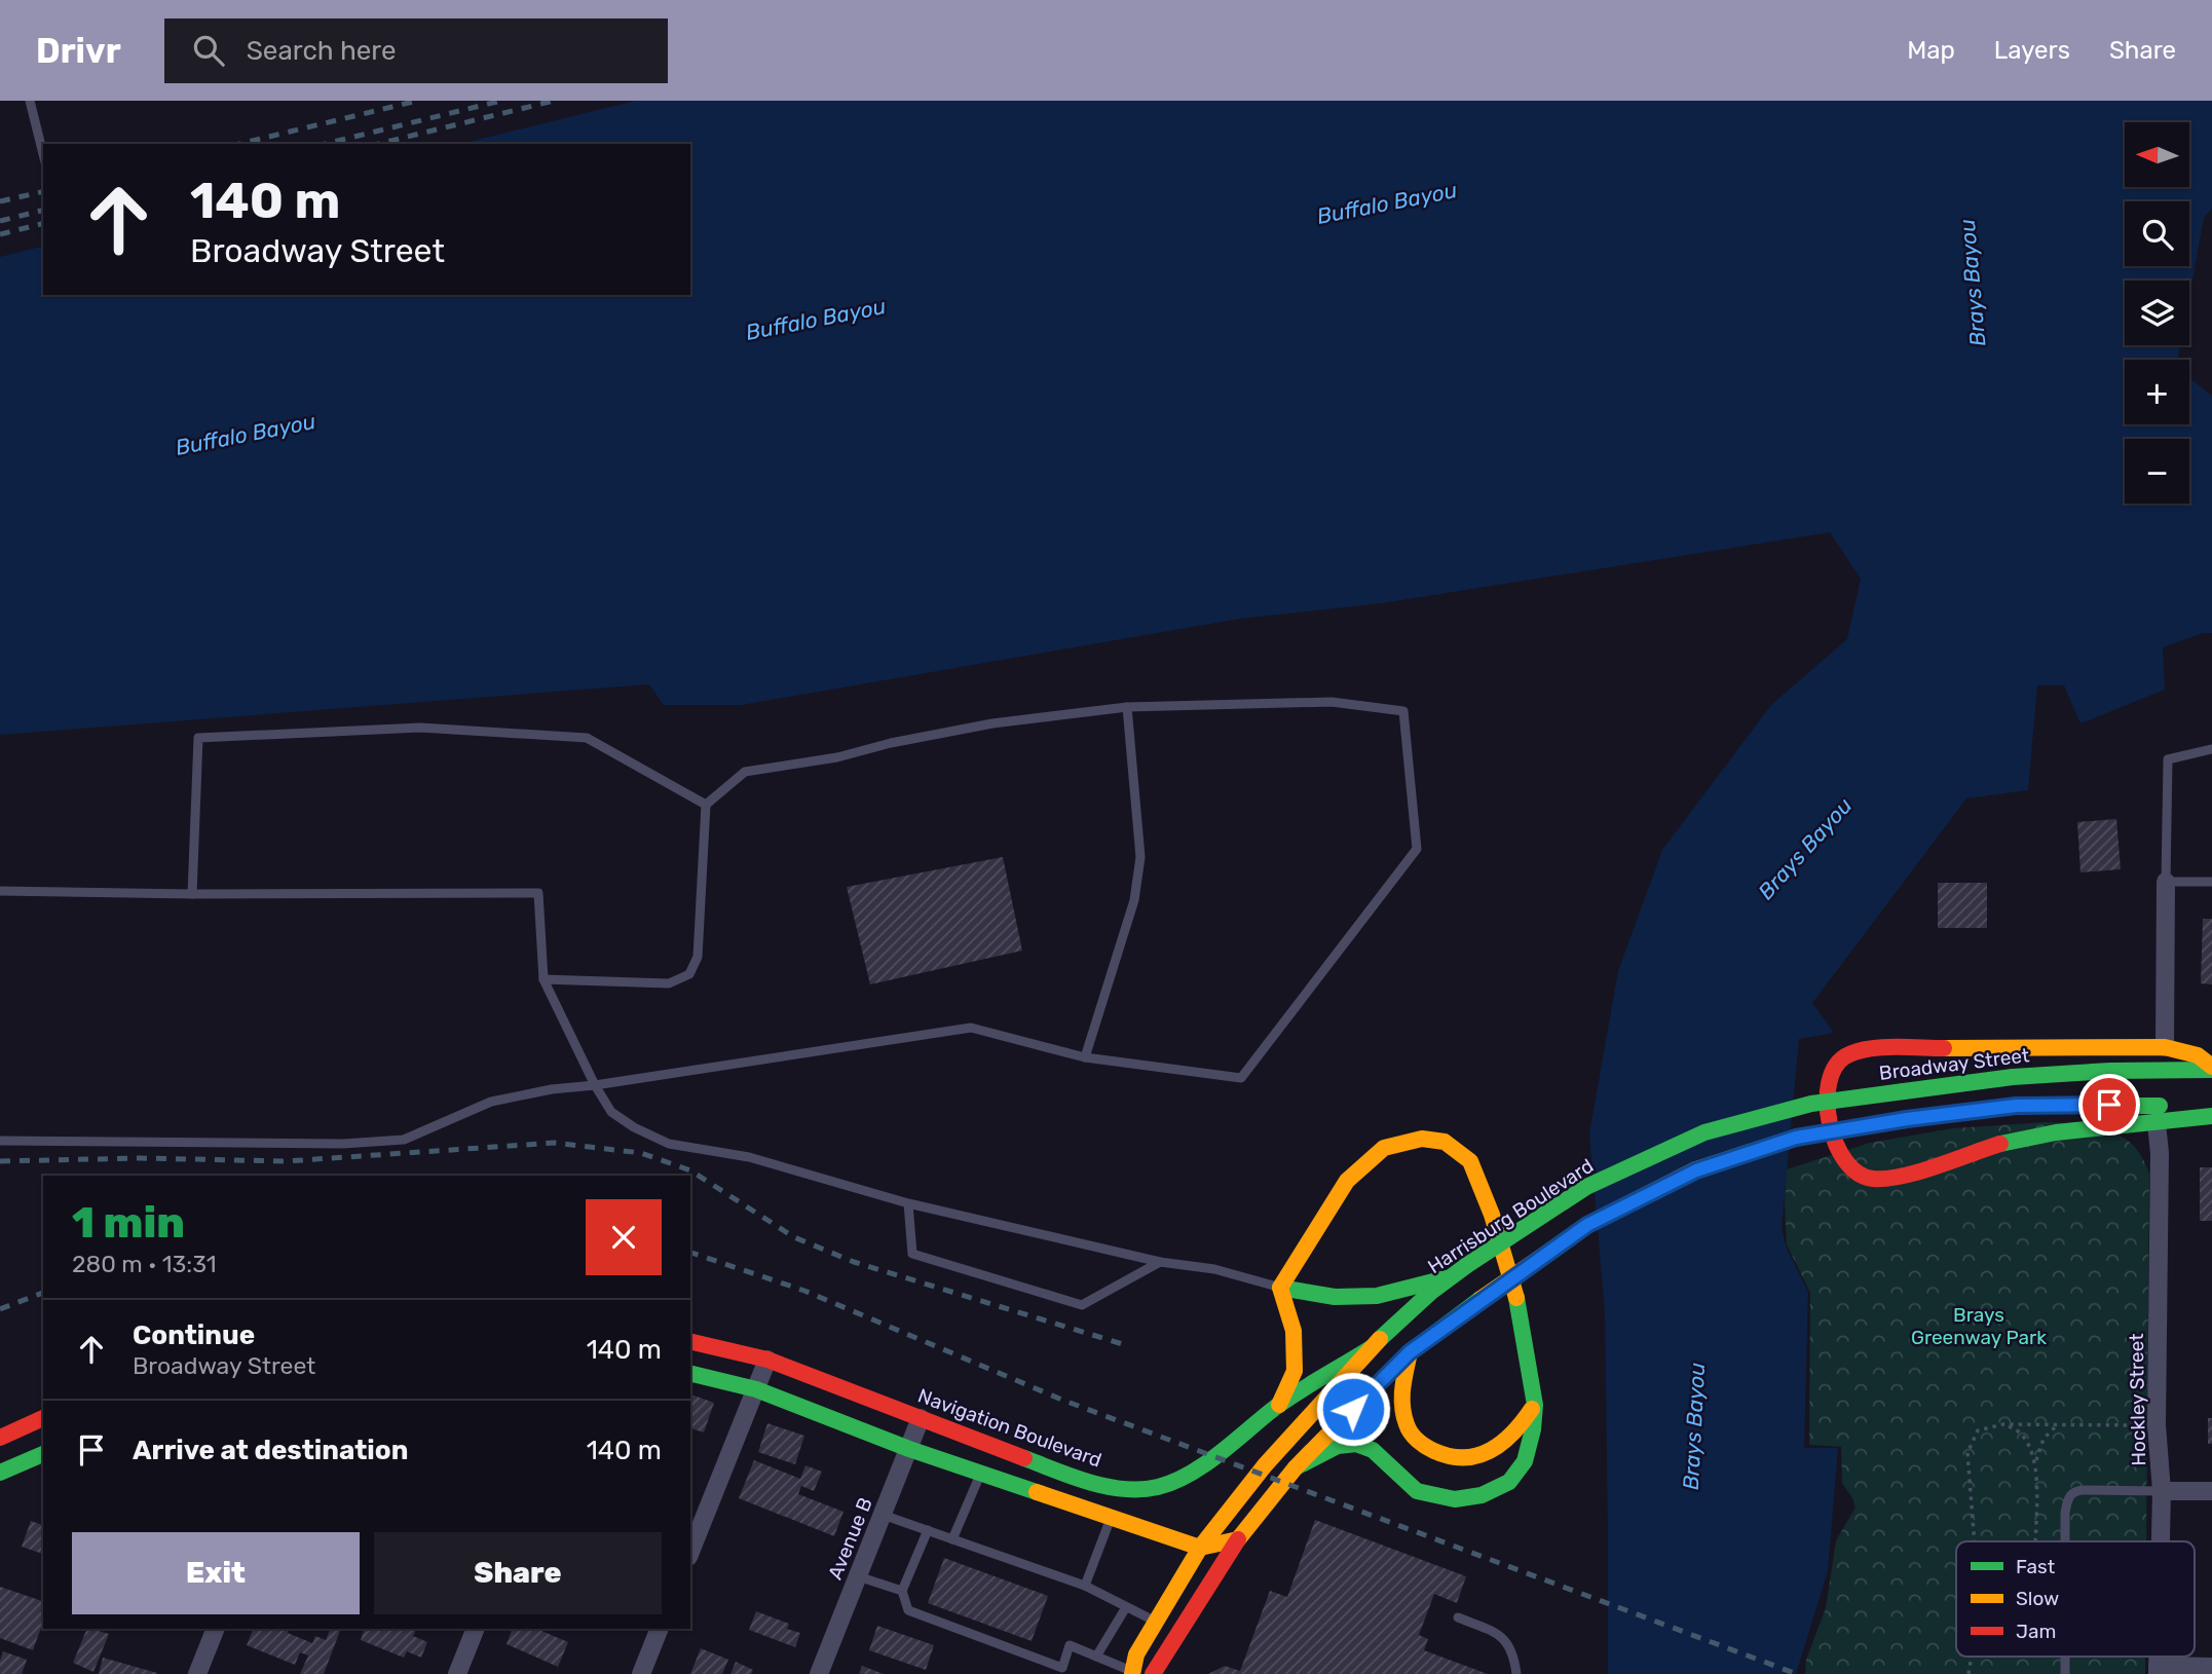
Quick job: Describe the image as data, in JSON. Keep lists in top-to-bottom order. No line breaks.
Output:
{"streets":{"main road":["Broadway Street","Harrisburg Boulevard","Navigation Boulevard"],"street":["Hockley Street","Avenue B"]},"crossings":[["Broadway Street","Harrisburg Boulevard"],["Harrisburg Boulevard","Navigation Boulevard"],["Navigation Boulevard","Avenue B"]],"water":["Buffalo Bayou","Brays Bayou"],"parks":["Brays Greenway Park"],"legend":["Fast","Slow","Jam"],"north":"left","page":{"header":"Drivr","search":"Search here","nav":["Map","Layers","Share"],"map_buttons":["+","−"],"turn":["140 m","Broadway Street"],"heading":["1 min","280 m · 13:31"],"list":[{"name":"Continue","note":"Broadway Street","value":"140 m"},{"name":"Arrive at destination","value":"140 m"}],"buttons":["Exit","Share"]}}
